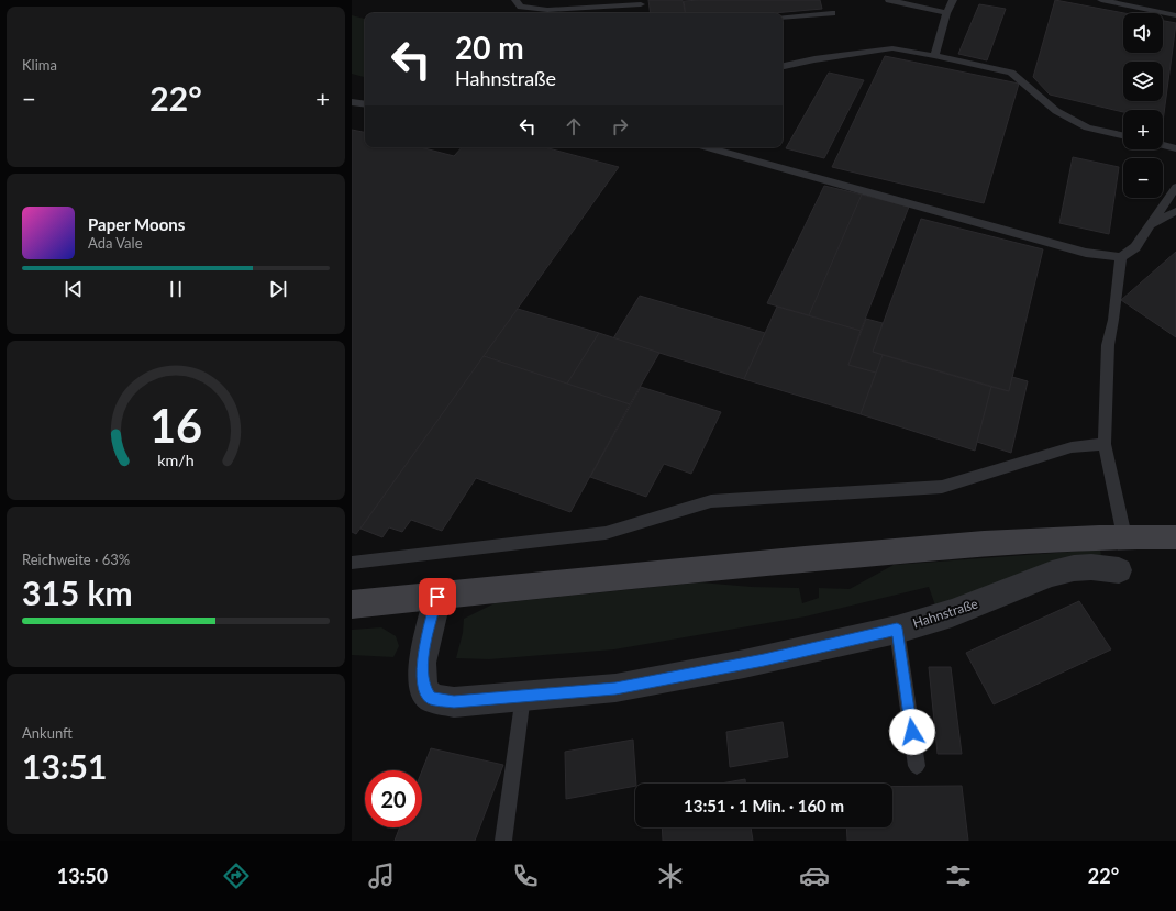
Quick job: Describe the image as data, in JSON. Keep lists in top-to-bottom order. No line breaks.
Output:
{"streets":{"street":["Hahnstraße"]},"page":{"tile":["Klima",["Reichweite · 63%","315 km"],["Ankunft","13:51"]],"map_buttons":["+","−"],"turn":["20 m","Hahnstraße"],"heat":["−","22°","+"],"song":["Paper Moons","Ada Vale"],"limit":"20","trip":"13:51 · 1 Min. · 160 m","tabs":["13:50","22°"],"gauge":["16","km/h"]}}
